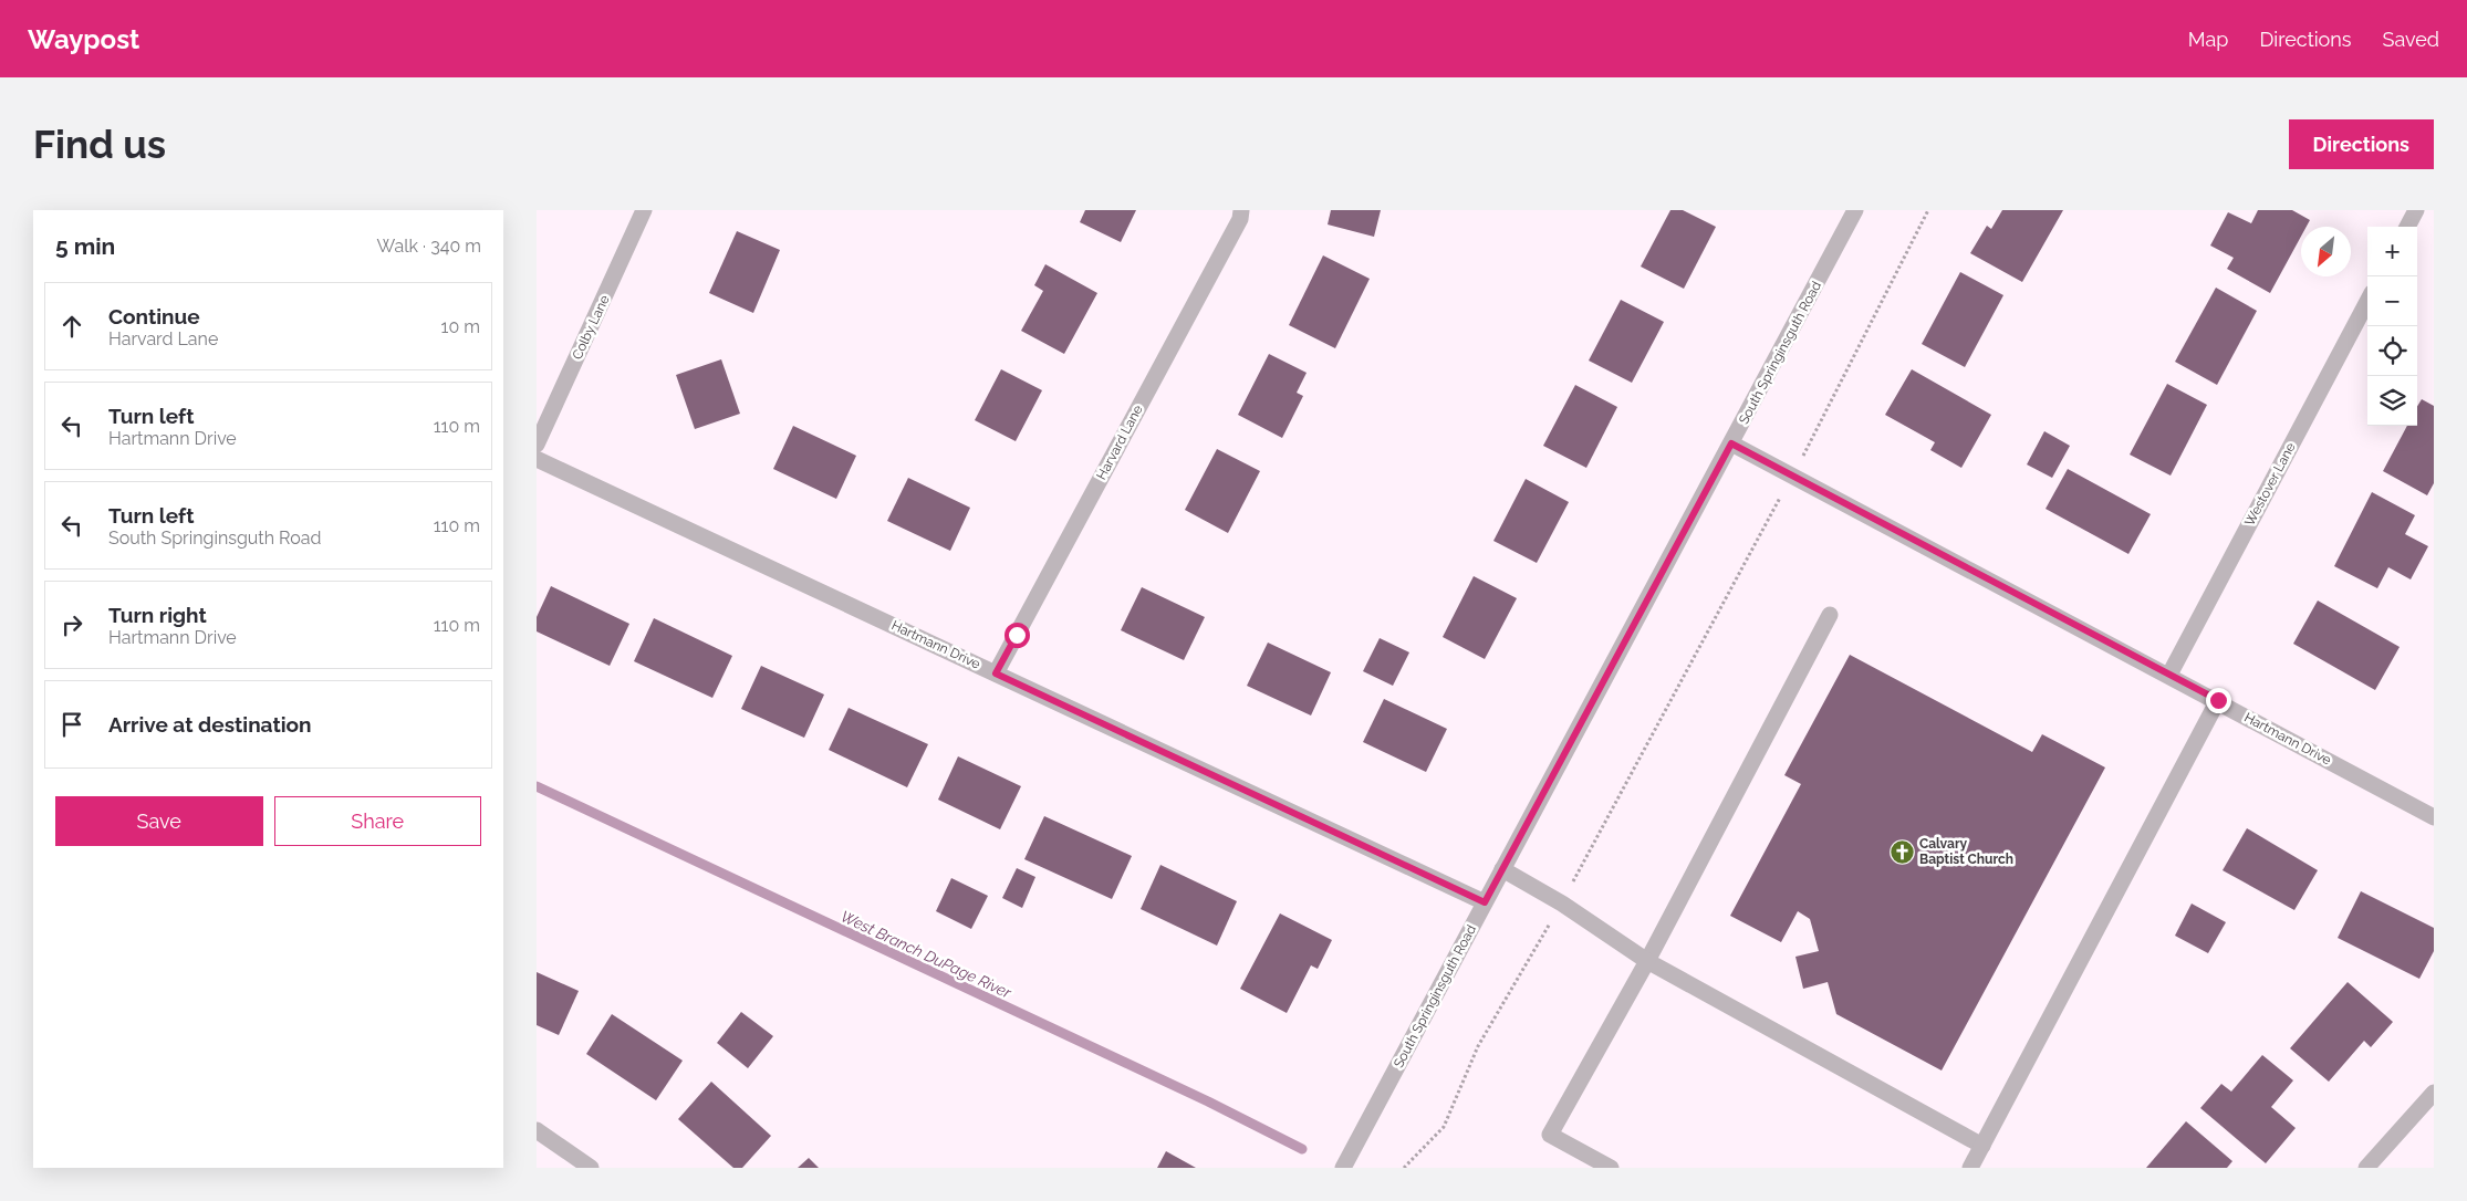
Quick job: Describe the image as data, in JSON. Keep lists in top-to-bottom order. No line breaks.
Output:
{"streets":{"street":["Colby Lane","South Springinsguth Road","Harvard Lane","Westover Lane","Hartmann Drive"]},"crossings":[["South Springinsguth Road","Hartmann Drive"],["Harvard Lane","Hartmann Drive"],["Westover Lane","Hartmann Drive"]],"water":["West Branch DuPage River"],"places":{"church":["Calvary Baptist Church"]},"north":"bottom left","page":{"header":"Waypost","nav":["Map","Directions","Saved"],"buttons":["Directions",["Save","Share"]],"title":"Find us","heading":["5 min","Walk · 340 m"],"map_buttons":["+","−"],"list":[["Continue","Harvard Lane","10 m"],["Turn left","Hartmann Drive","110 m"],["Turn left","South Springinsguth Road","110 m"],["Turn right","Hartmann Drive","110 m"],"Arrive at destination"]}}
